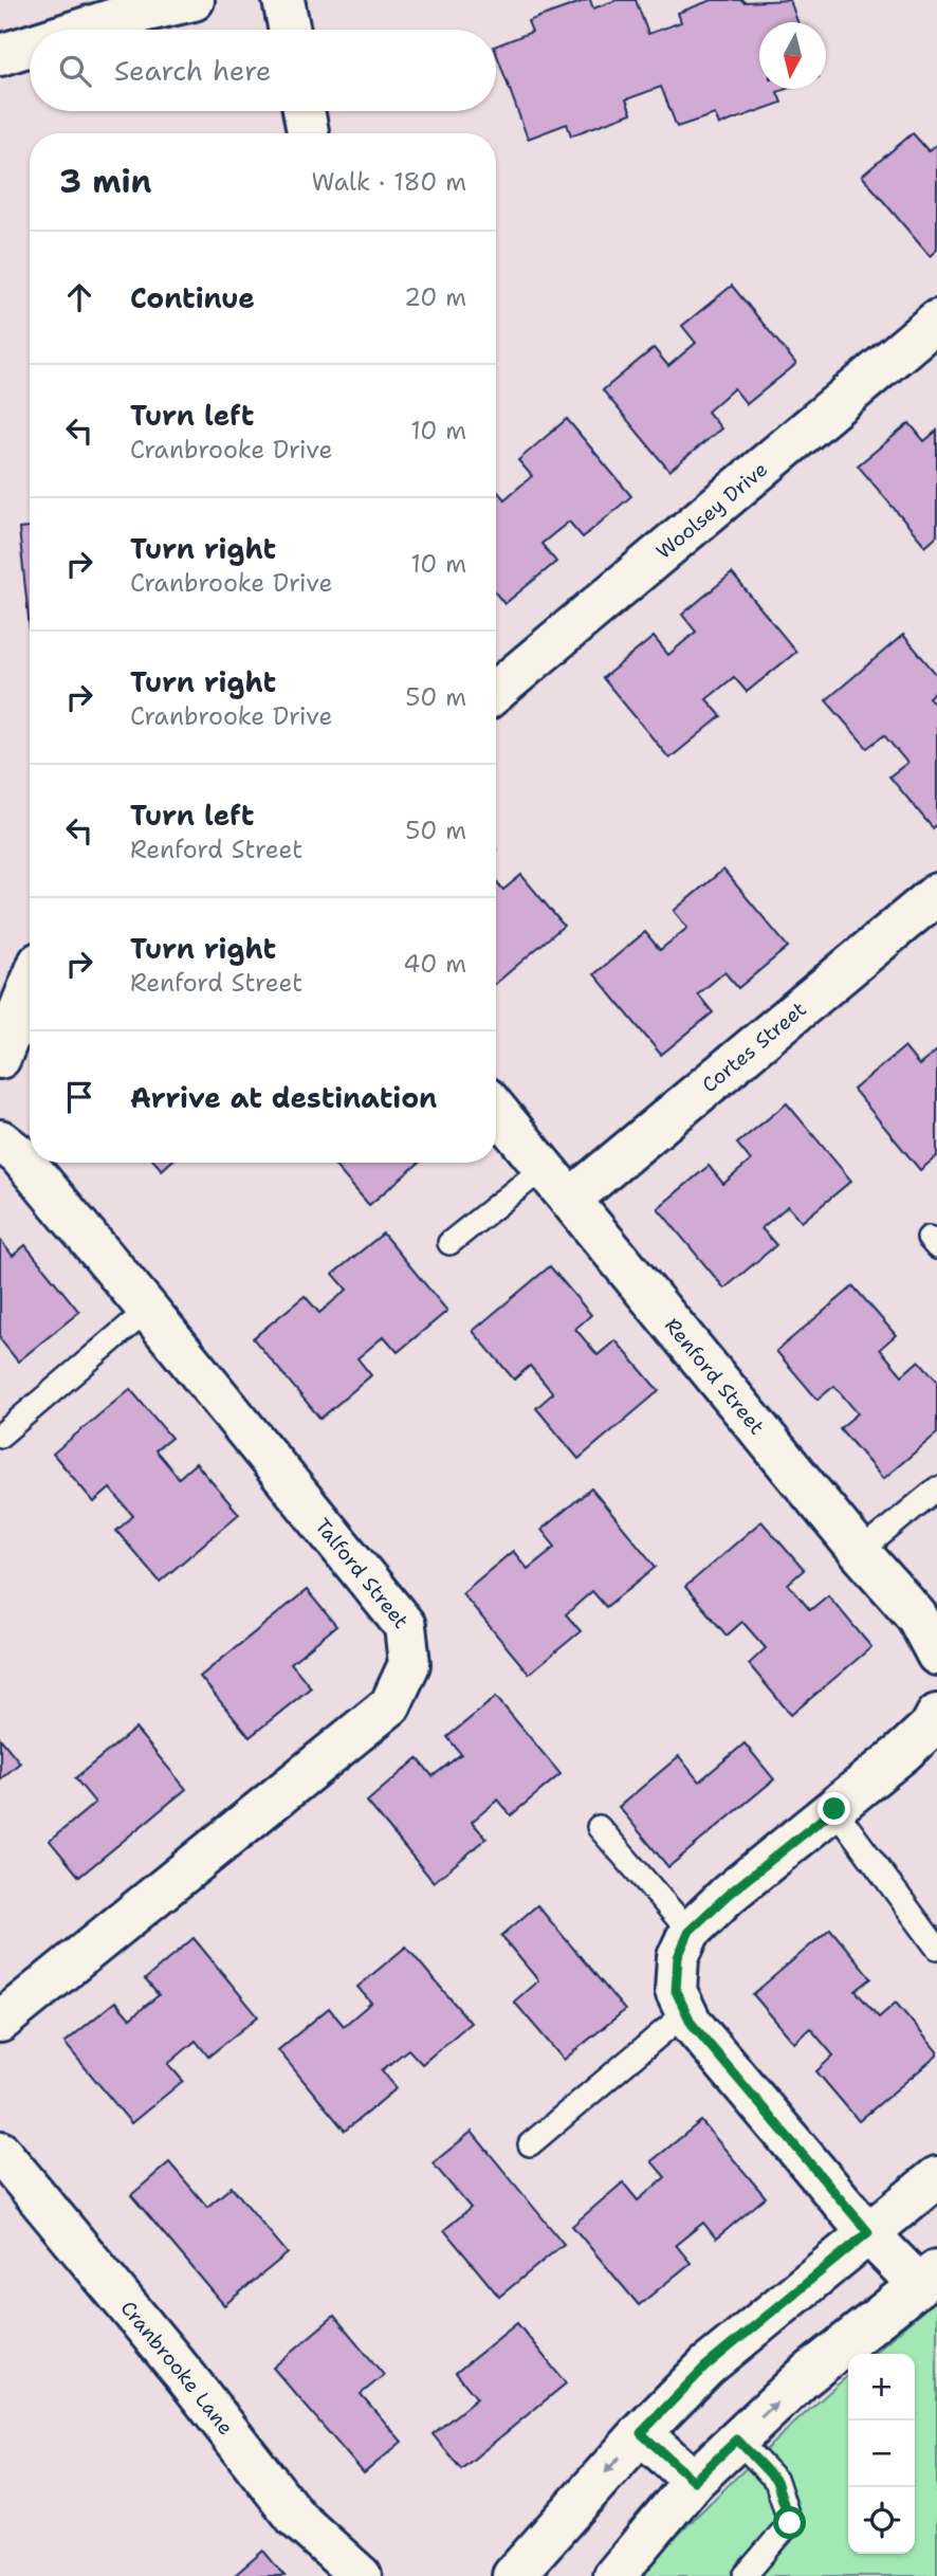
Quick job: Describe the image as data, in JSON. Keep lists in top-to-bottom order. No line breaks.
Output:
{"streets":{"street":["Woolsey Drive","Cortes Street","Renford Street","Talford Street","Cranbrooke Lane"]},"crossings":[["Cortes Street","Renford Street"]],"north":"bottom","page":{"search":"Search here","heading":["3 min","Walk · 180 m"],"list":[["Continue","20 m"],["Turn left","Cranbrooke Drive","10 m"],["Turn right","Cranbrooke Drive","10 m"],["Turn right","Cranbrooke Drive","50 m"],["Turn left","Renford Street","50 m"],["Turn right","Renford Street","40 m"],"Arrive at destination"],"map_buttons":["+","−"]}}
